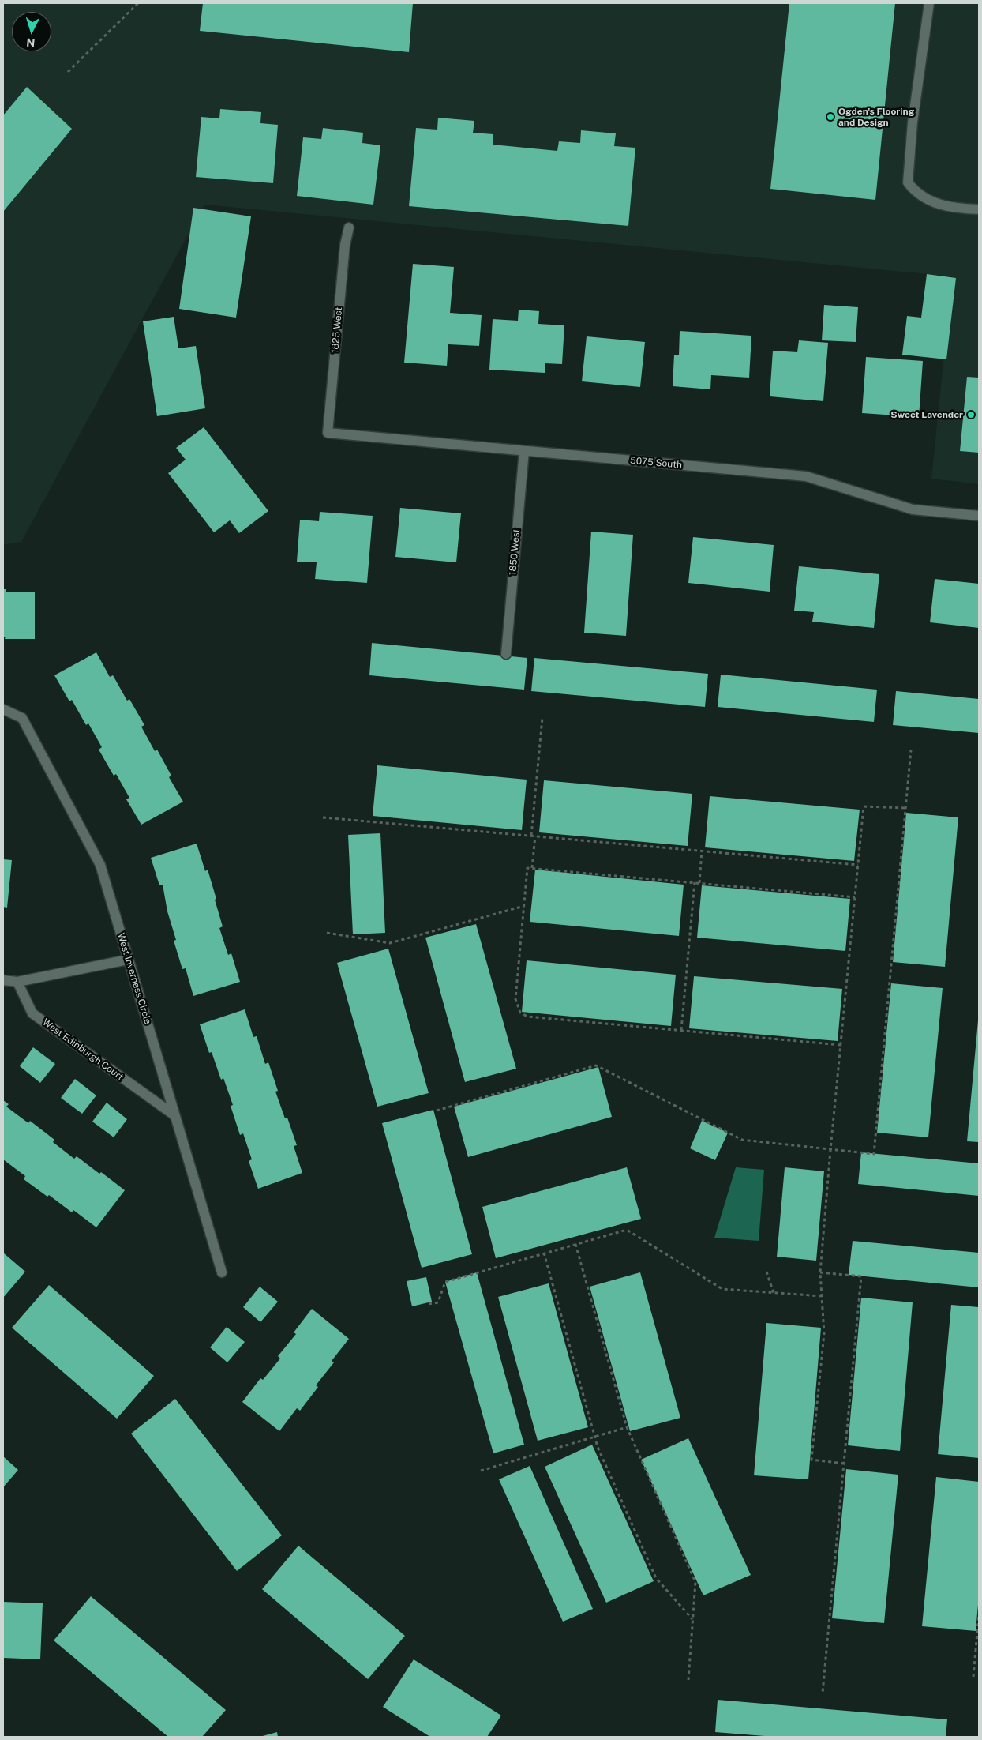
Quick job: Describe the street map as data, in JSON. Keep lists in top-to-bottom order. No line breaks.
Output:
{"streets":{"street":["1825 West","5075 South","1850 West","West Inverness Circle","West Edinburgh Court"]},"crossings":[["1825 West","5075 South"],["5075 South","1850 West"],["West Inverness Circle","West Edinburgh Court"]],"places":["Ogden's Flooring and Design","Sweet Lavender"],"north":"bottom"}
